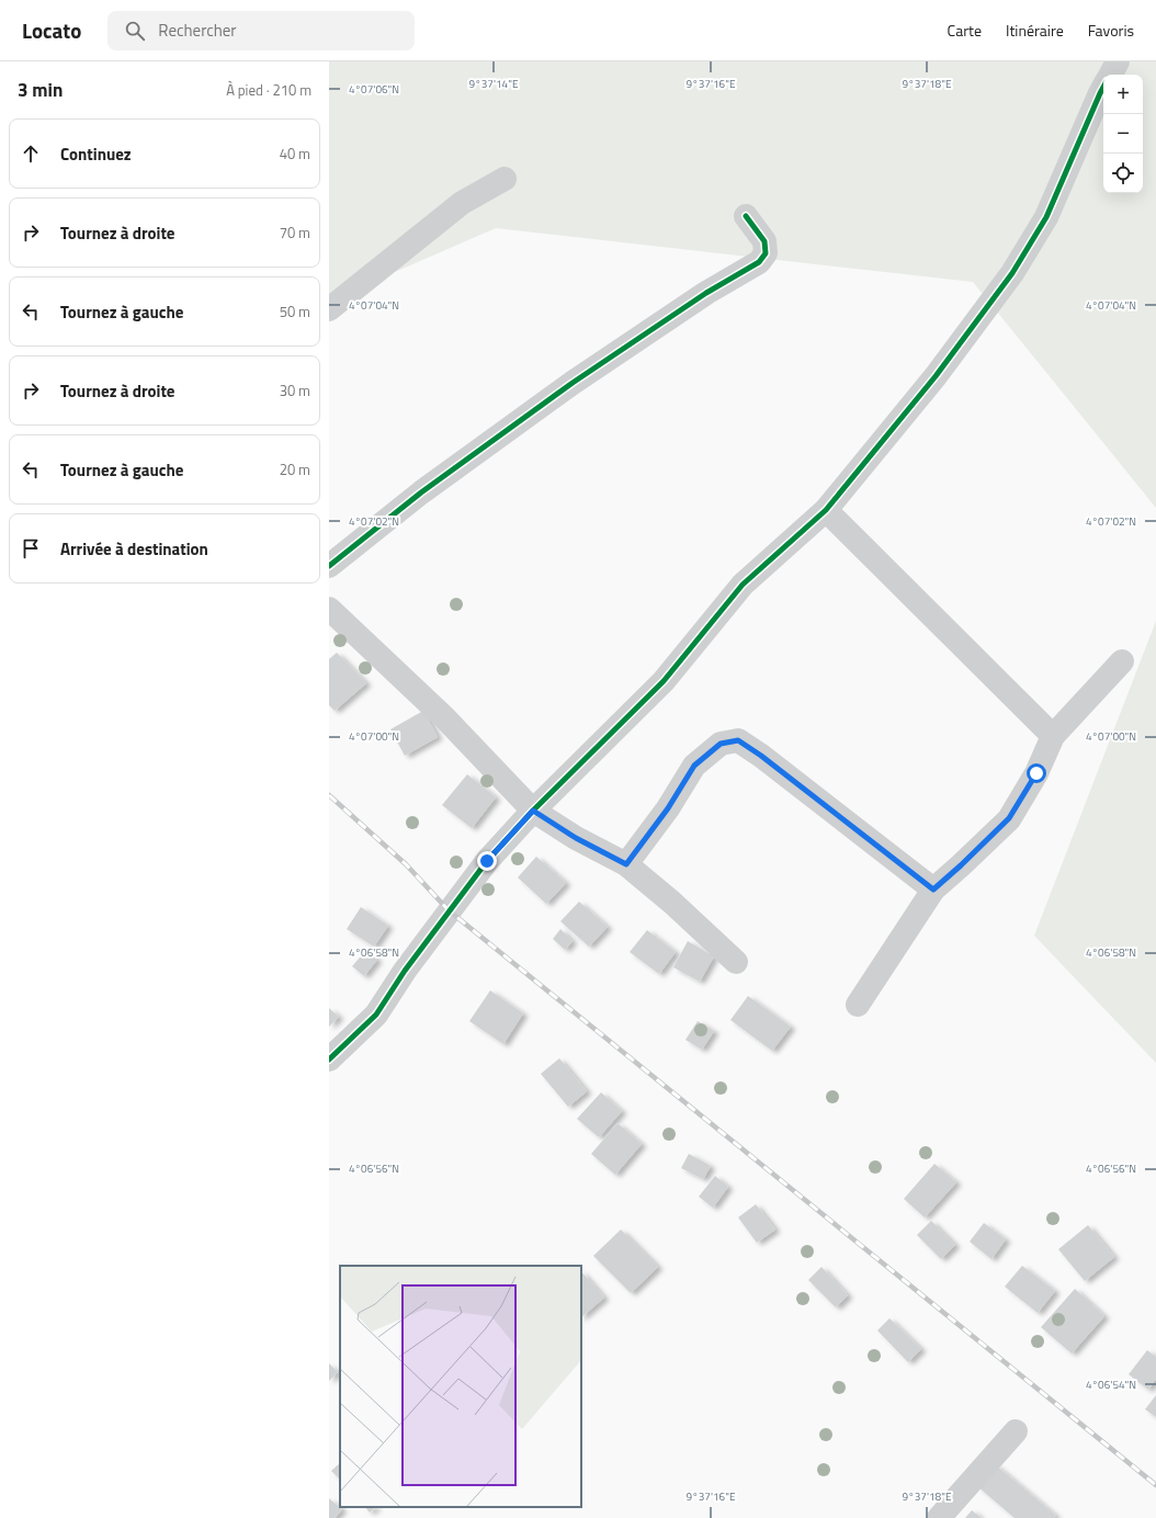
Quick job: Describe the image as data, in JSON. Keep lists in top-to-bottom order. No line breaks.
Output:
{"page":{"header":"Locato","search":"Rechercher","nav":["Carte","Itinéraire","Favoris"],"heading":["3 min","À pied · 210 m"],"map_buttons":["+","−"],"list":[["Continuez","40 m"],["Tournez à droite","70 m"],["Tournez à gauche","50 m"],["Tournez à droite","30 m"],["Tournez à gauche","20 m"],"Arrivée à destination"]},"coordinates":["9°37'14\"E","9°37'16\"E","9°37'18\"E","4°07'06\"N","4°07'04\"N","4°07'02\"N","4°07'00\"N","4°06'58\"N","4°06'56\"N","4°06'54\"N"]}
